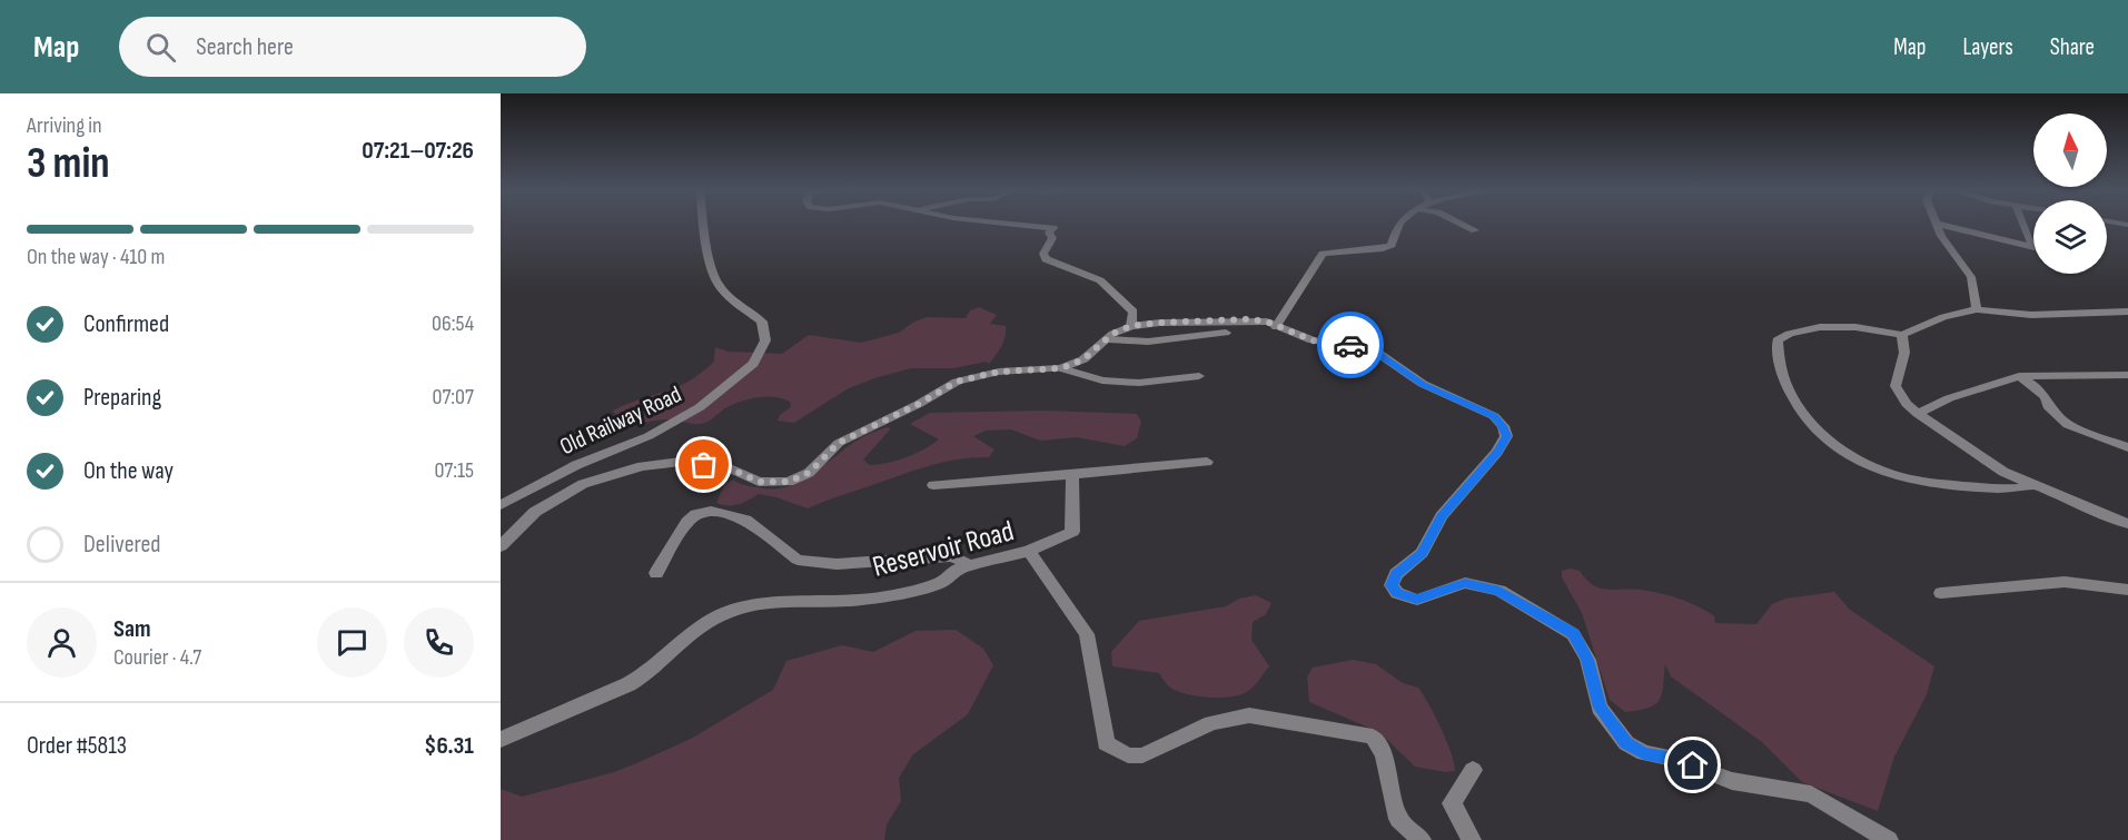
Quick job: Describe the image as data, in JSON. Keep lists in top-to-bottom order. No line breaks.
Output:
{"streets":{"street":["Old Railway Road","Reservoir Road"]},"north":"top","page":{"header":"Map","search":"Search here","nav":["Map","Layers","Share"],"heading":["3 min","Arriving in","07:21–07:26"],"panel":["Sam","Courier · 4.7","Order #5813","$6.31"],"bar":"On the way · 410 m","list":[["Confirmed","06:54"],["Preparing","07:07"],["On the way","07:15"],"Delivered"]}}
